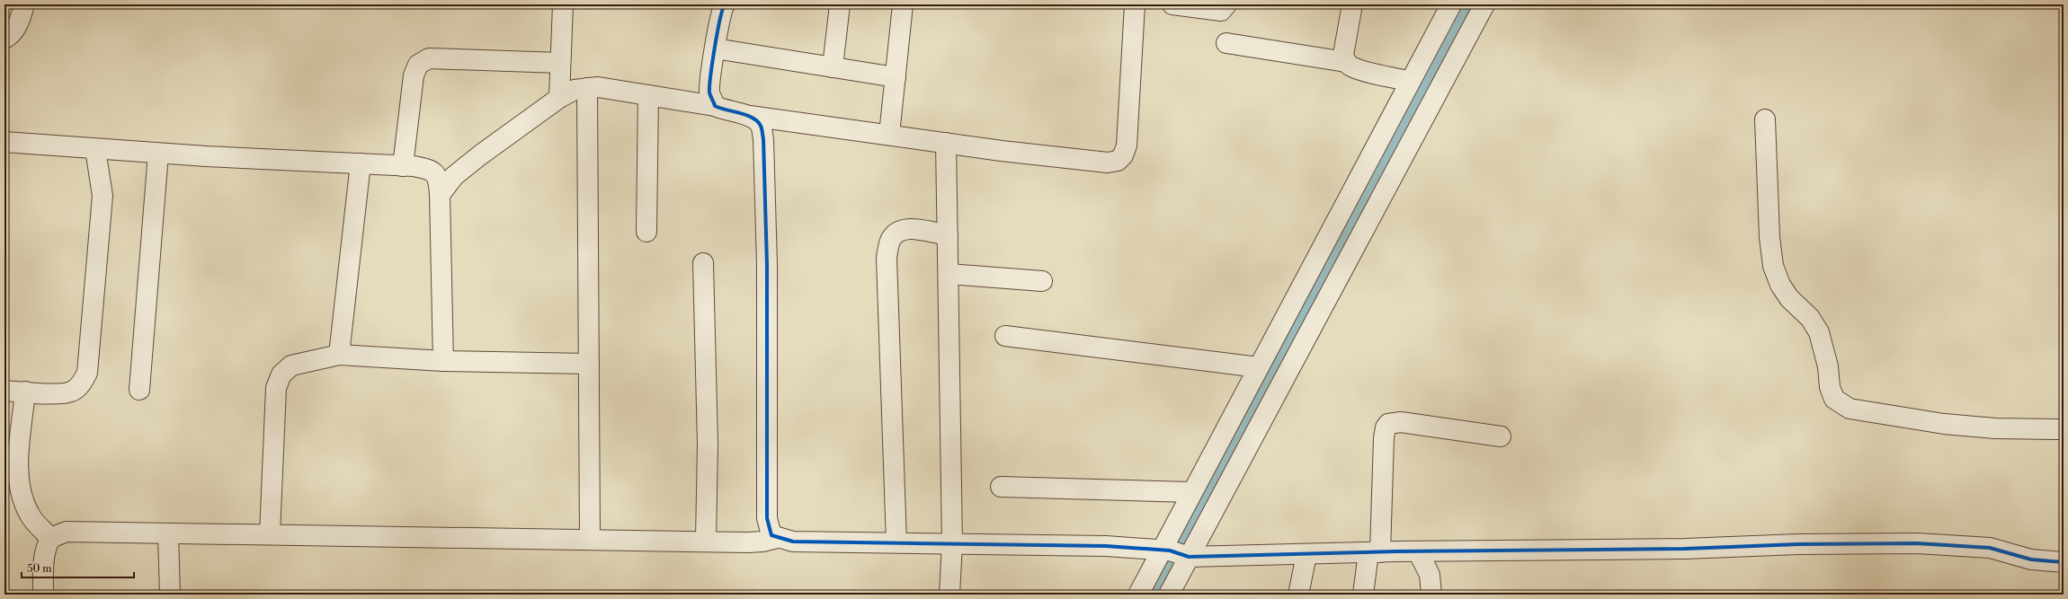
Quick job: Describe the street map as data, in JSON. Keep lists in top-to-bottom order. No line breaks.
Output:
{"scale_bar":"50 m"}
